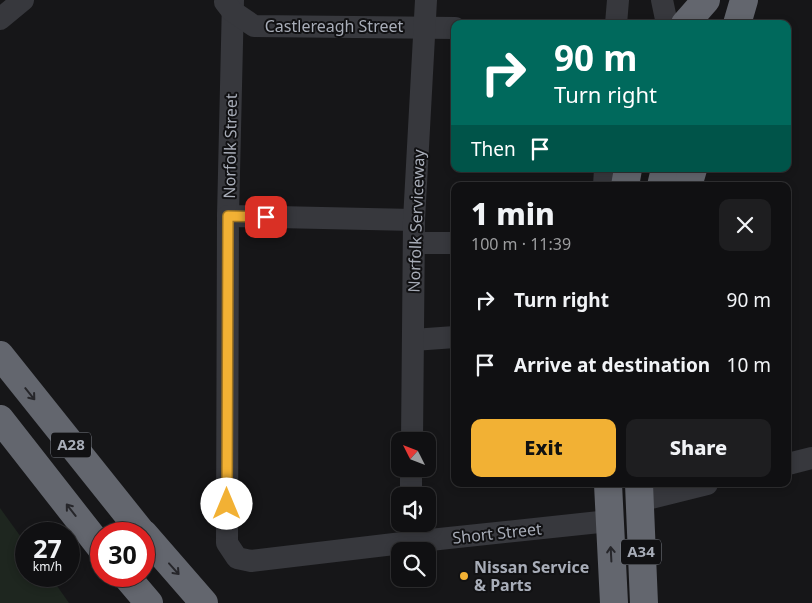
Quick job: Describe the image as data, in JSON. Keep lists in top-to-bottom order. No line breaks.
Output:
{"streets":{"highway":["A28","A34"],"street":["Castlereagh Street","Norfolk Street","Norfolk Serviceway","Short Street"]},"crossings":[["Castlereagh Street","Norfolk Street"],["Castlereagh Street","Norfolk Serviceway"],["Norfolk Street","Short Street"],["Short Street","A34"]],"places":["Nissan Service & Parts"],"north":"top left","page":{"turn":["90 m","Turn right"],"then":"Then","heading":["1 min","100 m · 11:39"],"list":[{"name":"Turn right","value":"90 m"},{"name":"Arrive at destination","value":"10 m"}],"buttons":["Exit","Share"],"speed":"27 km/h","limit":"30"}}
